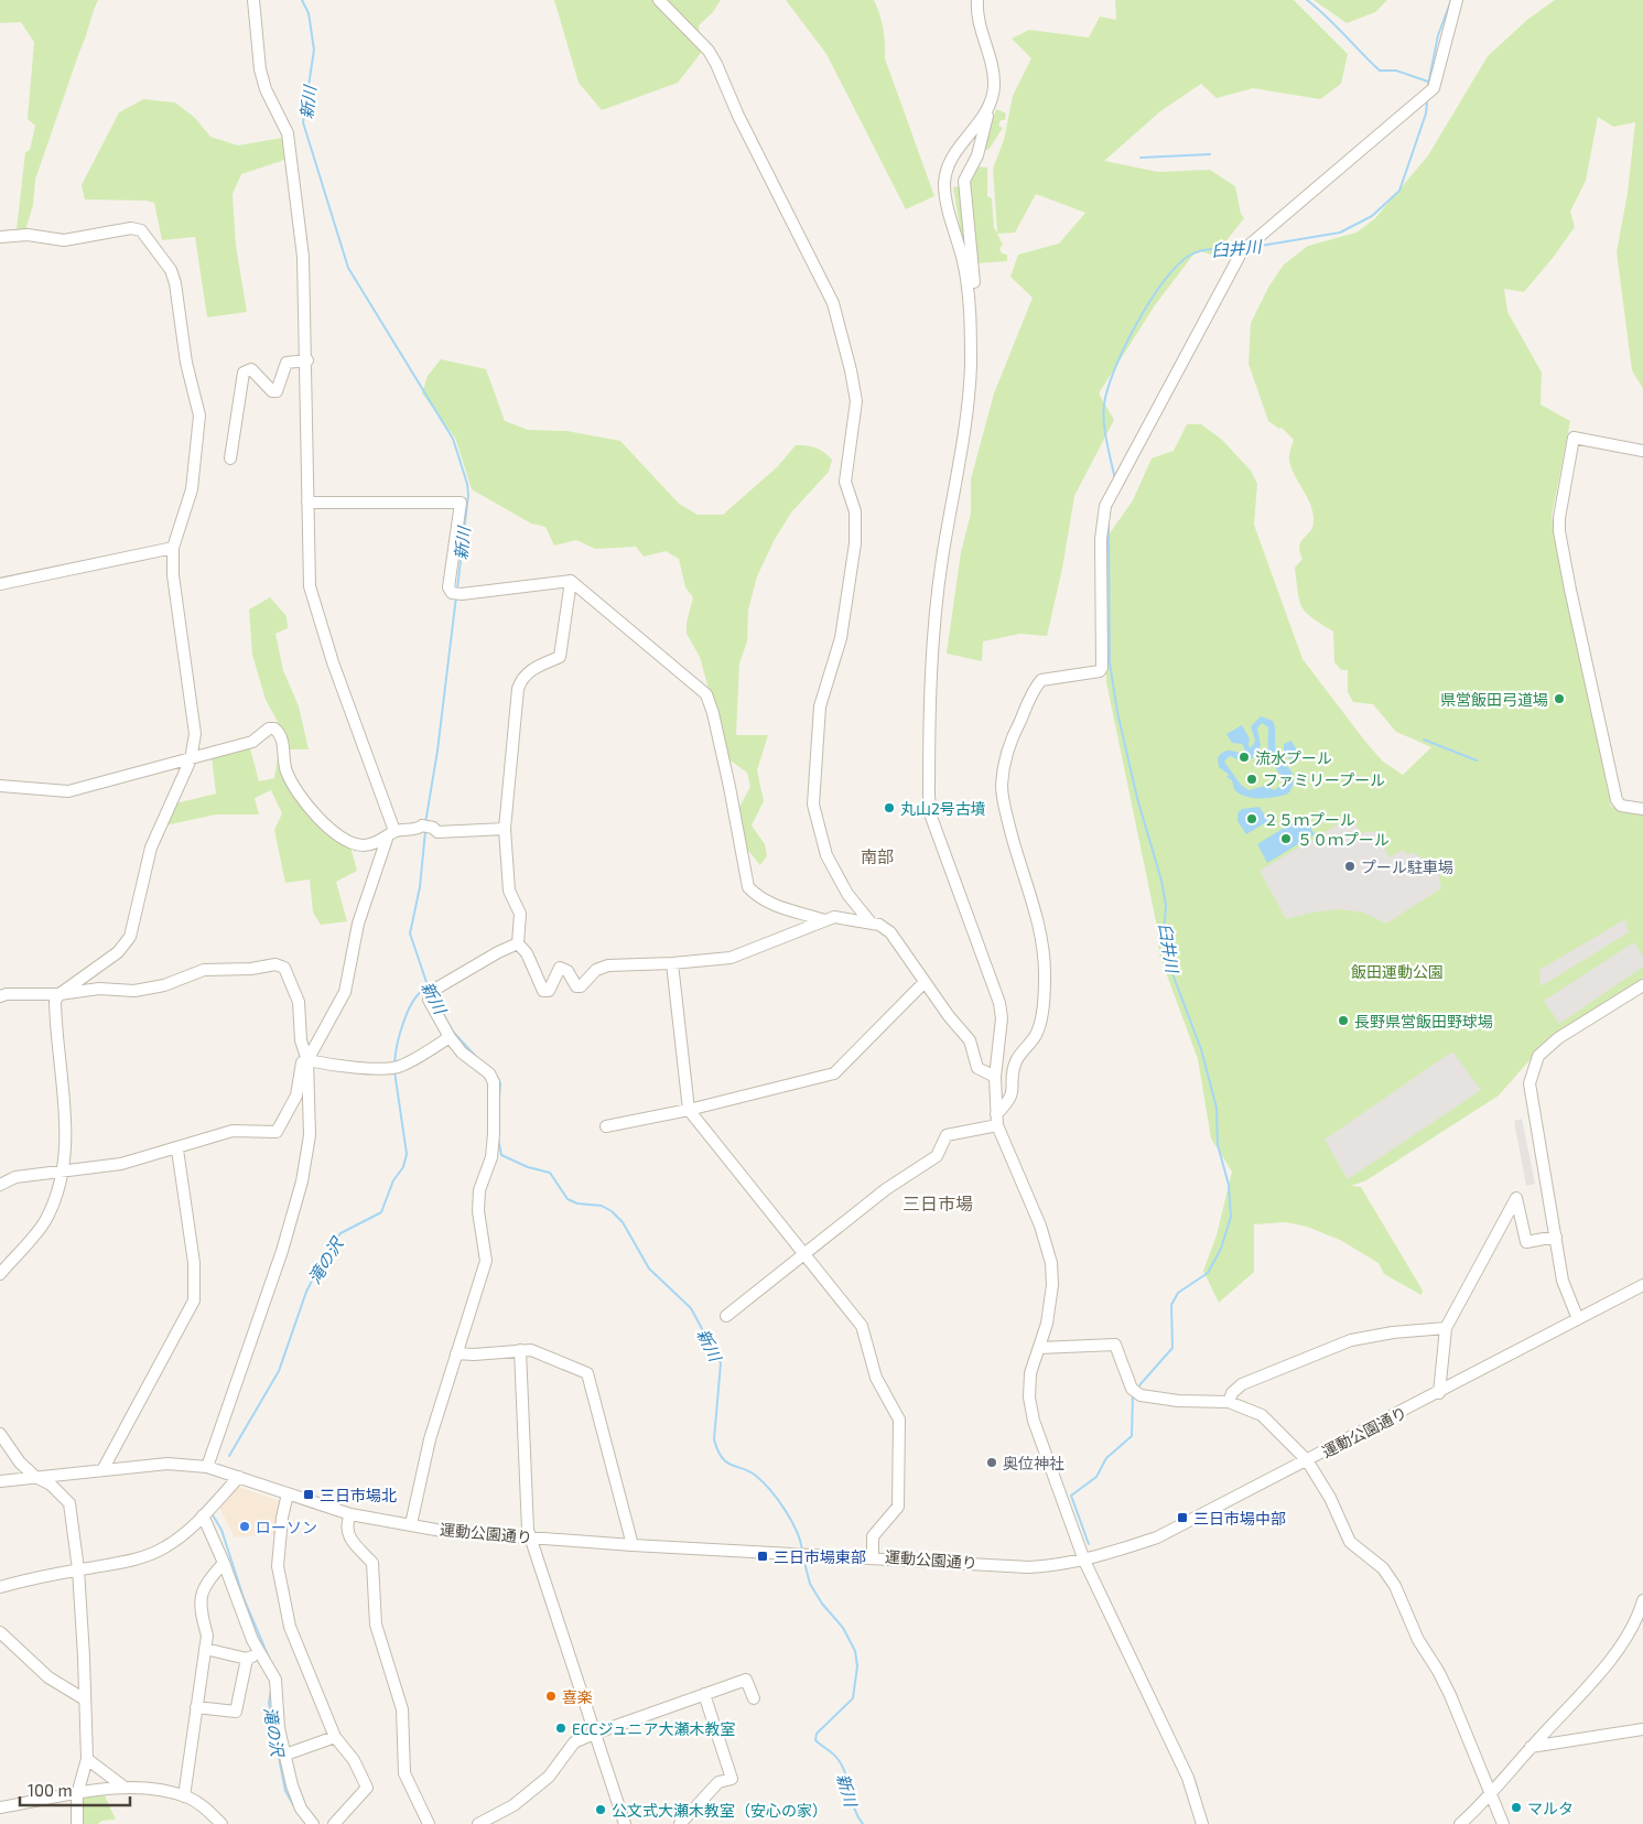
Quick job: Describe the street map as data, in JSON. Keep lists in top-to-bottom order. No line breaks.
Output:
{"streets":{"street":["運動公園通り"]},"districts":["南部","三日市場"],"water":["新川","臼井川","滝の沢"],"parks":["飯田運動公園"],"places":{"other":["県営飯田弓道場","流水プール","ファミリープール","丸山2号古墳","２５ｍプール","５０ｍプール","プール駐車場","長野県営飯田野球場","奥位神社","ローソン","喜楽","ECCジュニア大瀬木教室","マルタ","公文式大瀬木教室（安心の家）"],"transit":["三日市場北","三日市場中部","三日市場東部"]},"scale_bar":"100 m"}
